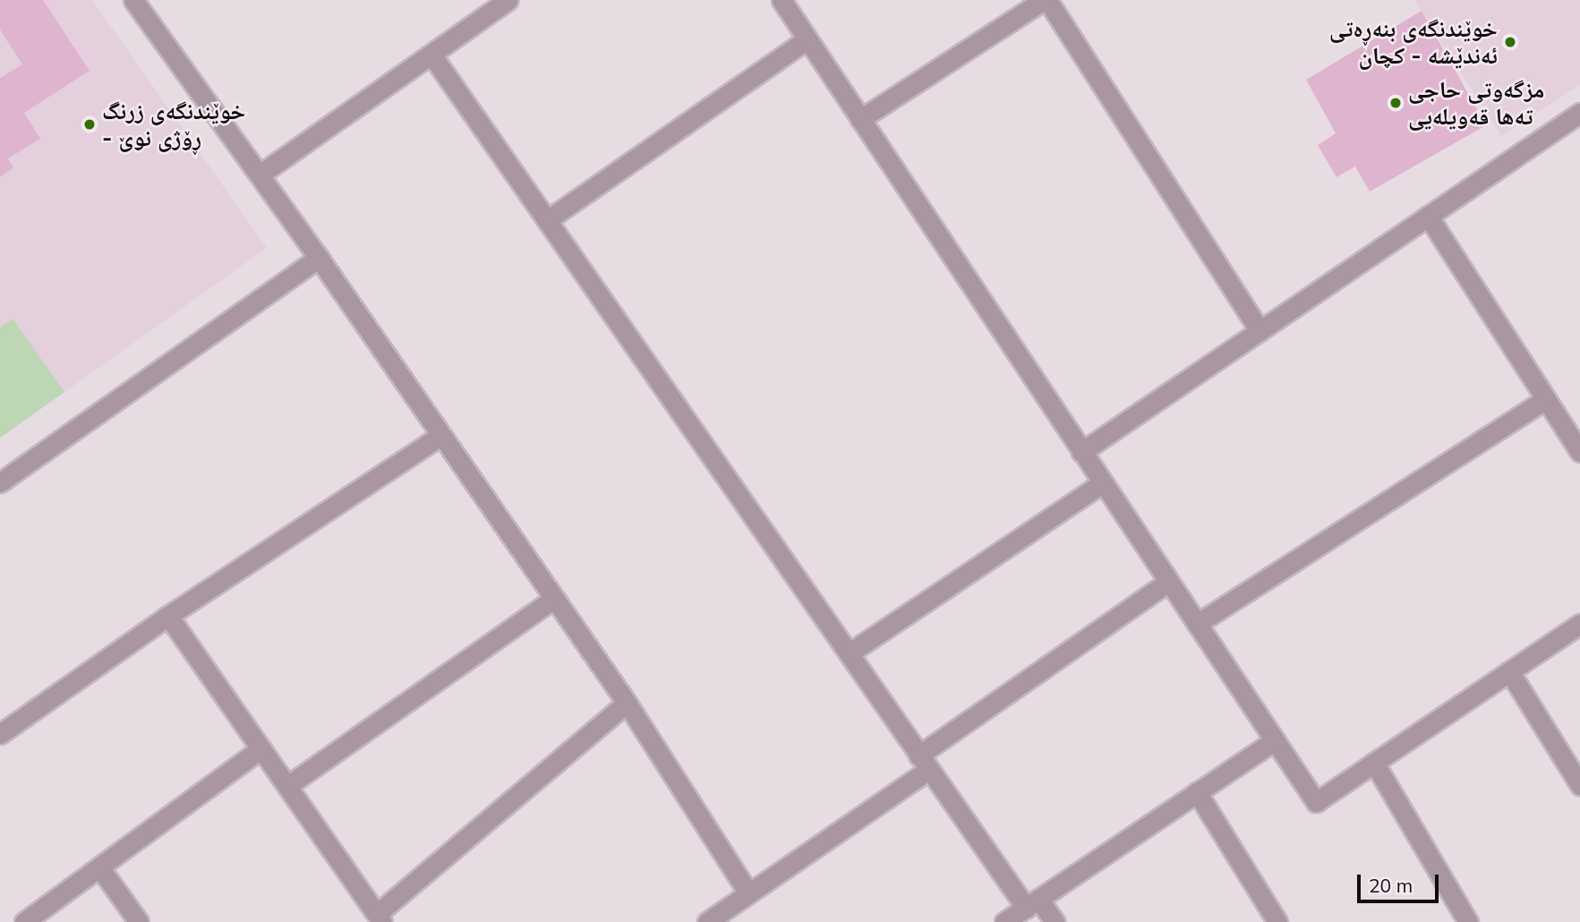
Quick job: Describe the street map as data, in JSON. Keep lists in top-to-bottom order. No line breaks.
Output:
{"places":["خوێندنگەی بنەڕەتی ئەندێشە - کچان","مزگەوتی حاجی تەھا قەویلەیی","خوێندنگەی زرنگ - ڕۆژی نوێ"],"scale_bar":"20 m"}
